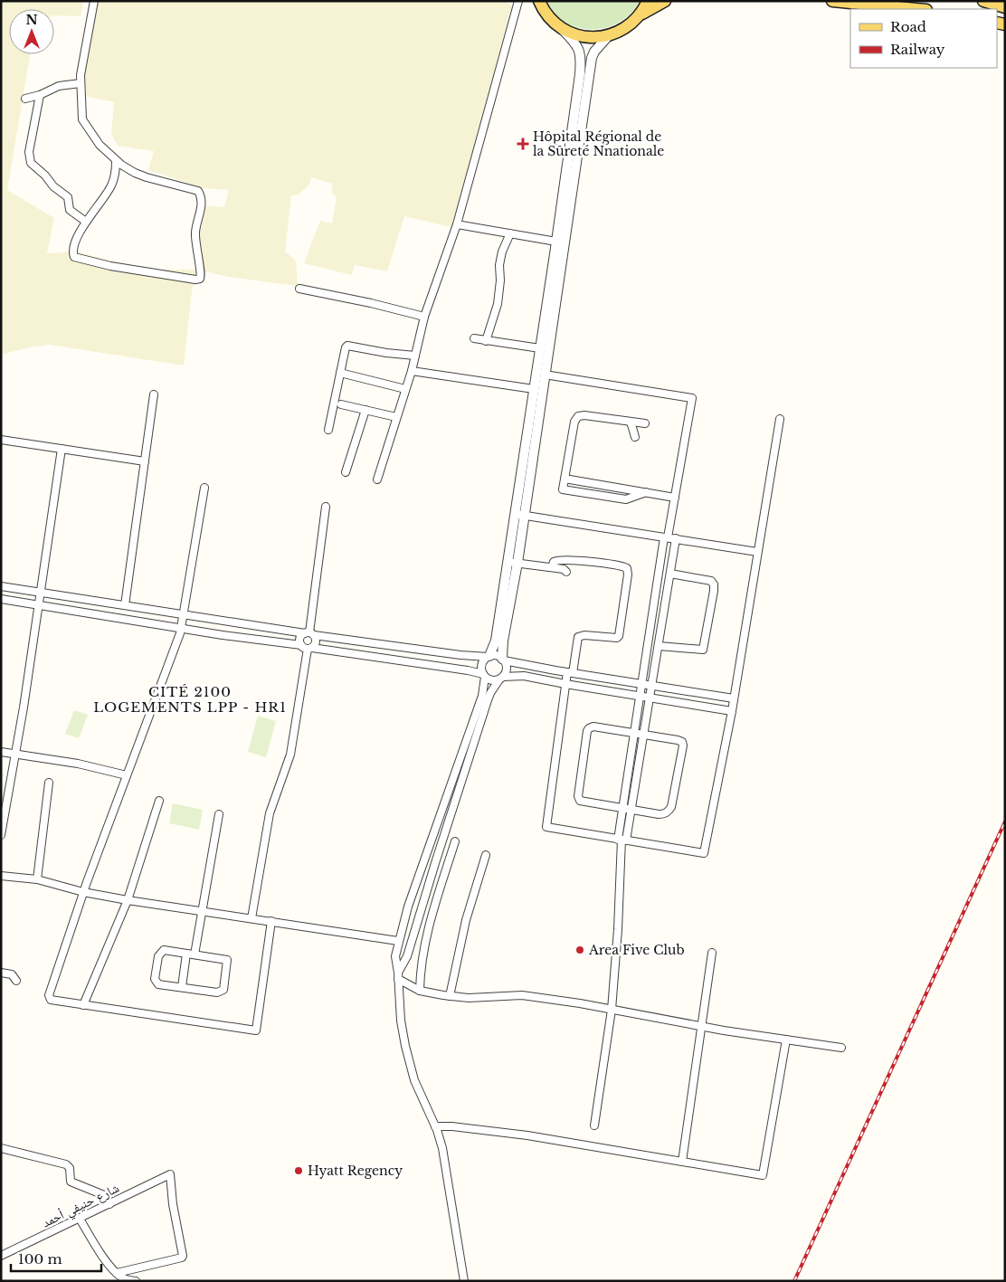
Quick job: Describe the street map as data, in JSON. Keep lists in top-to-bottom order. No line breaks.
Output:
{"streets":{"street":["شارع حنيفي أحمد"]},"districts":["CITÉ 2100 LOGEMENTS LPP - HR1"],"places":{"health":["Hôpital Régional de la Sûreté Nnationale"],"other":["Area Five Club","Hyatt Regency"]},"legend":["Road","Railway"],"scale_bar":"100 m","north":"top"}
